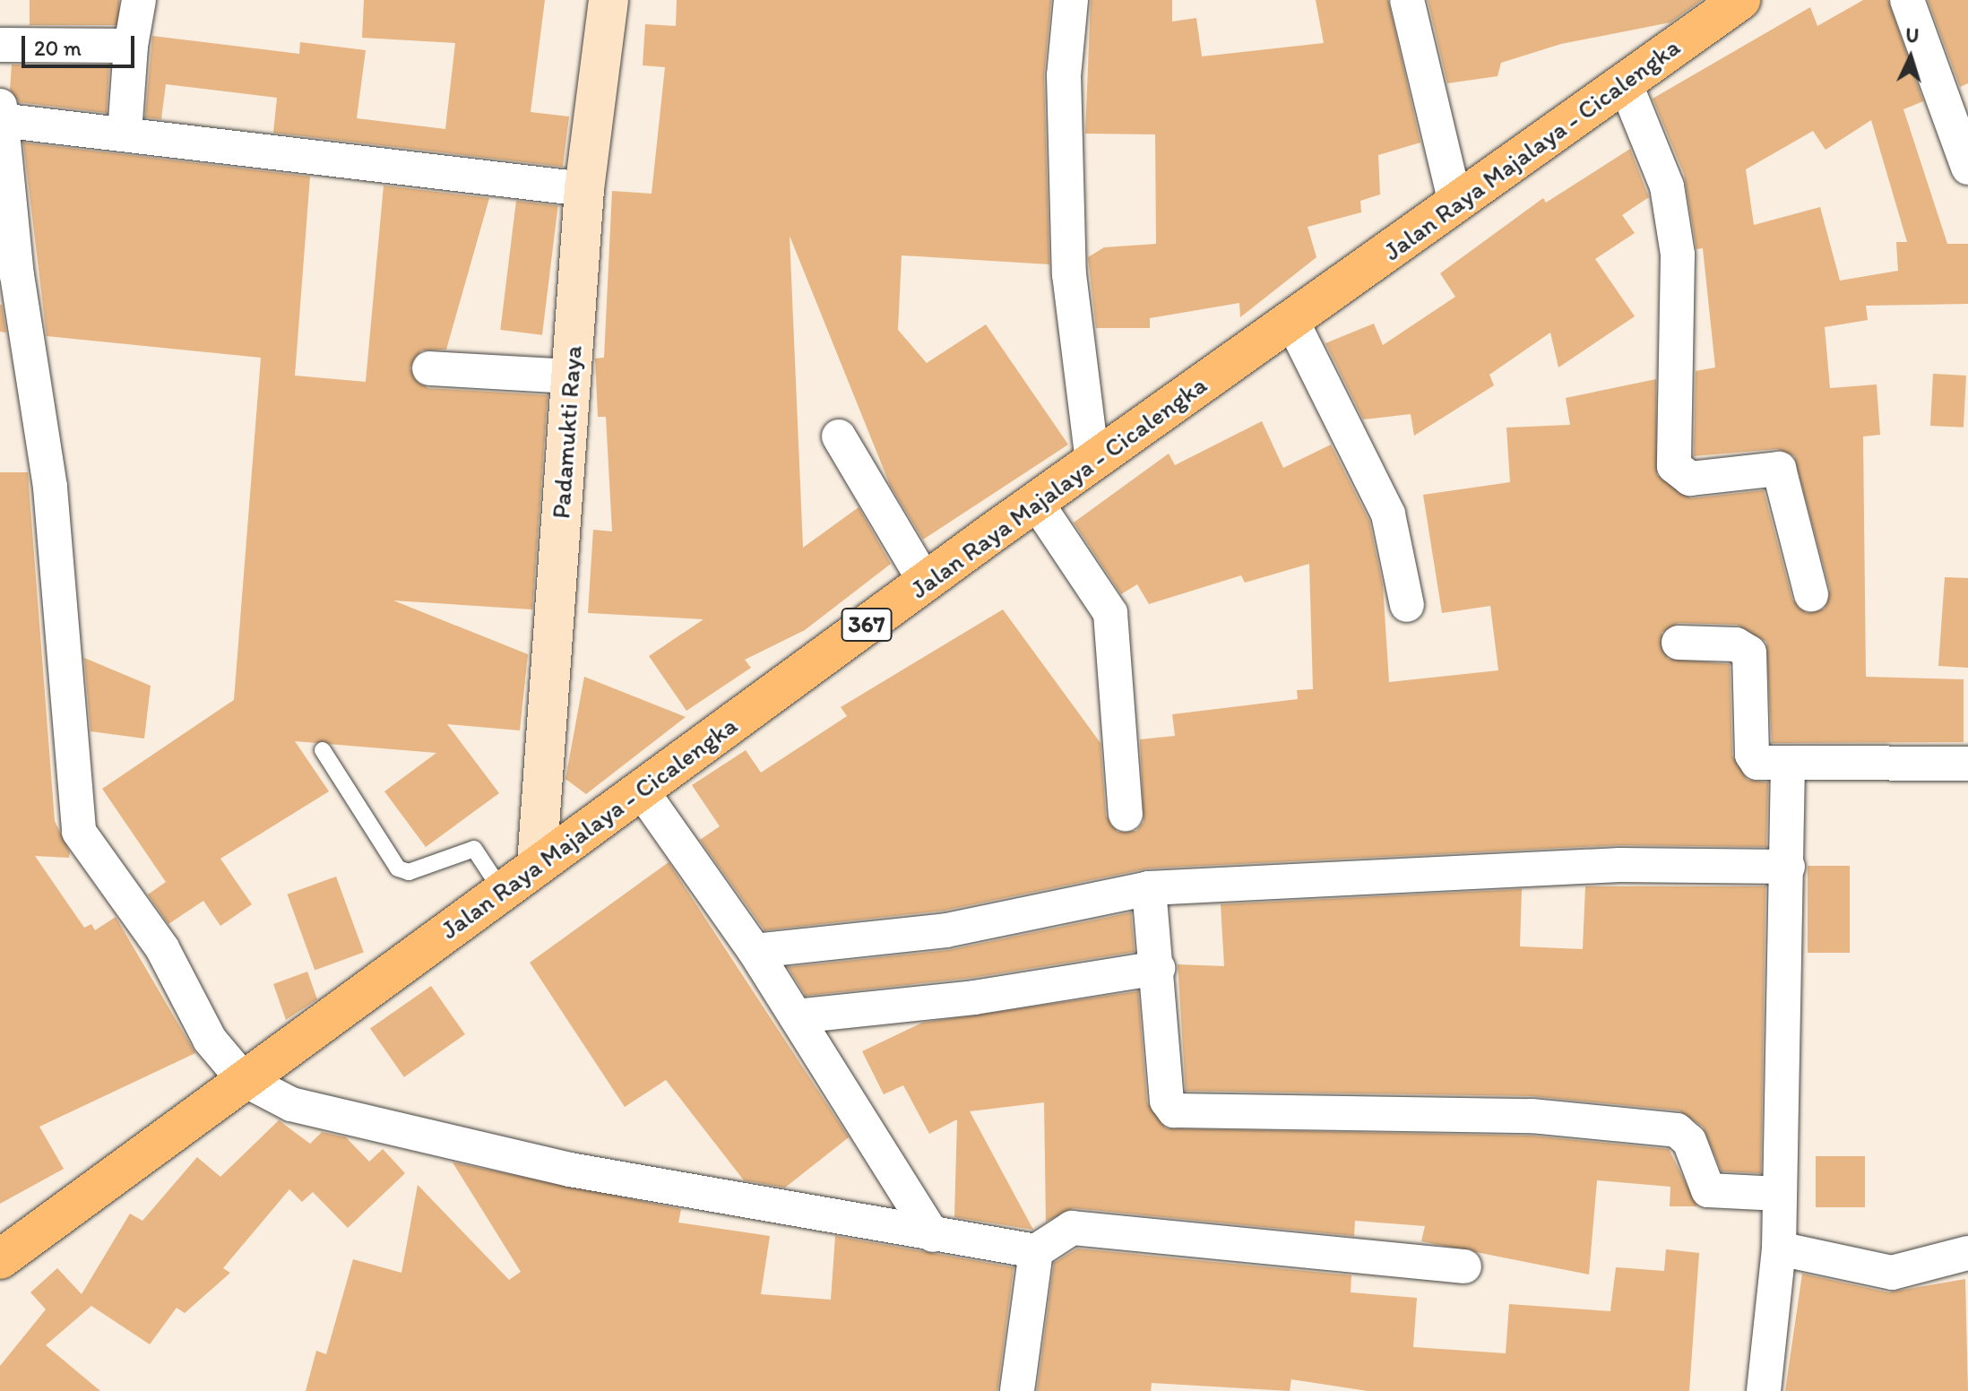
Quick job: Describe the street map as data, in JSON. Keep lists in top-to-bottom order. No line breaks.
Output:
{"streets":{"main road":["Jalan Raya Majalaya - Cicalengka","367"],"street":["Padamukti Raya"]},"crossings":[["Jalan Raya Majalaya - Cicalengka","Padamukti Raya"]],"scale_bar":"20 m","north":"top"}
